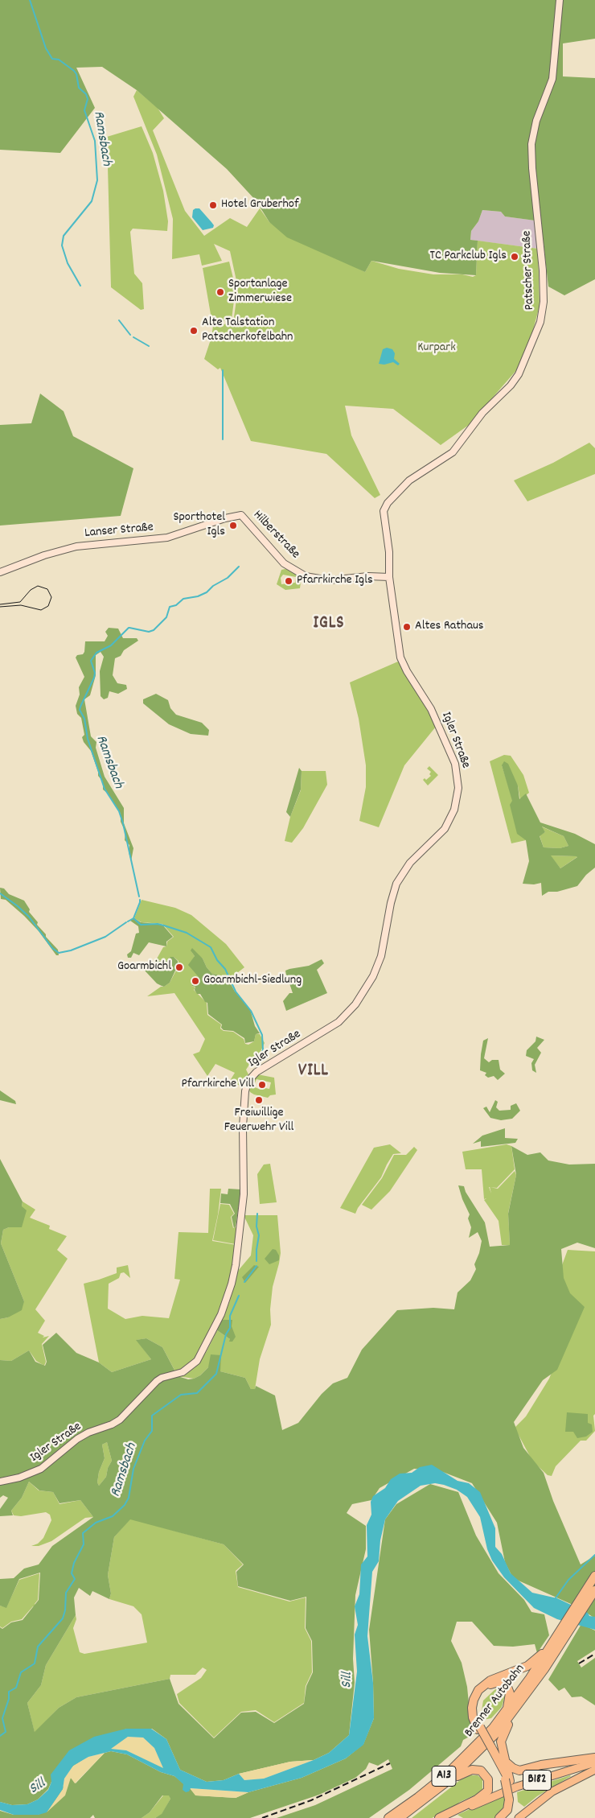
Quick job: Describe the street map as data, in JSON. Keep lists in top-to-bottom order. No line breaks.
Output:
{"streets":{"highway":["Brenner Autobahn","A13"],"main road":["Patscher Straße","Lanser Straße","Hilberstraße","Igler Straße","B182"]},"crossings":[["Patscher Straße","Hilberstraße"],["Patscher Straße","Igler Straße"],["Lanser Straße","Hilberstraße"],["Hilberstraße","Igler Straße"]],"districts":["IGLS","VILL"],"water":["Ramsbach","Sill"],"parks":["Kurpark"],"places":["Hotel Gruberhof","TC Parkclub Igls","Sportanlage Zimmerwiese","Alte Talstation Patscherkofelbahn","Sporthotel Igls","Pfarrkirche Igls","Altes Rathaus","Goarmbichl","Goarmbichl-Siedlung","Pfarrkirche Vill","Freiwillige Feuerwehr Vill"]}
